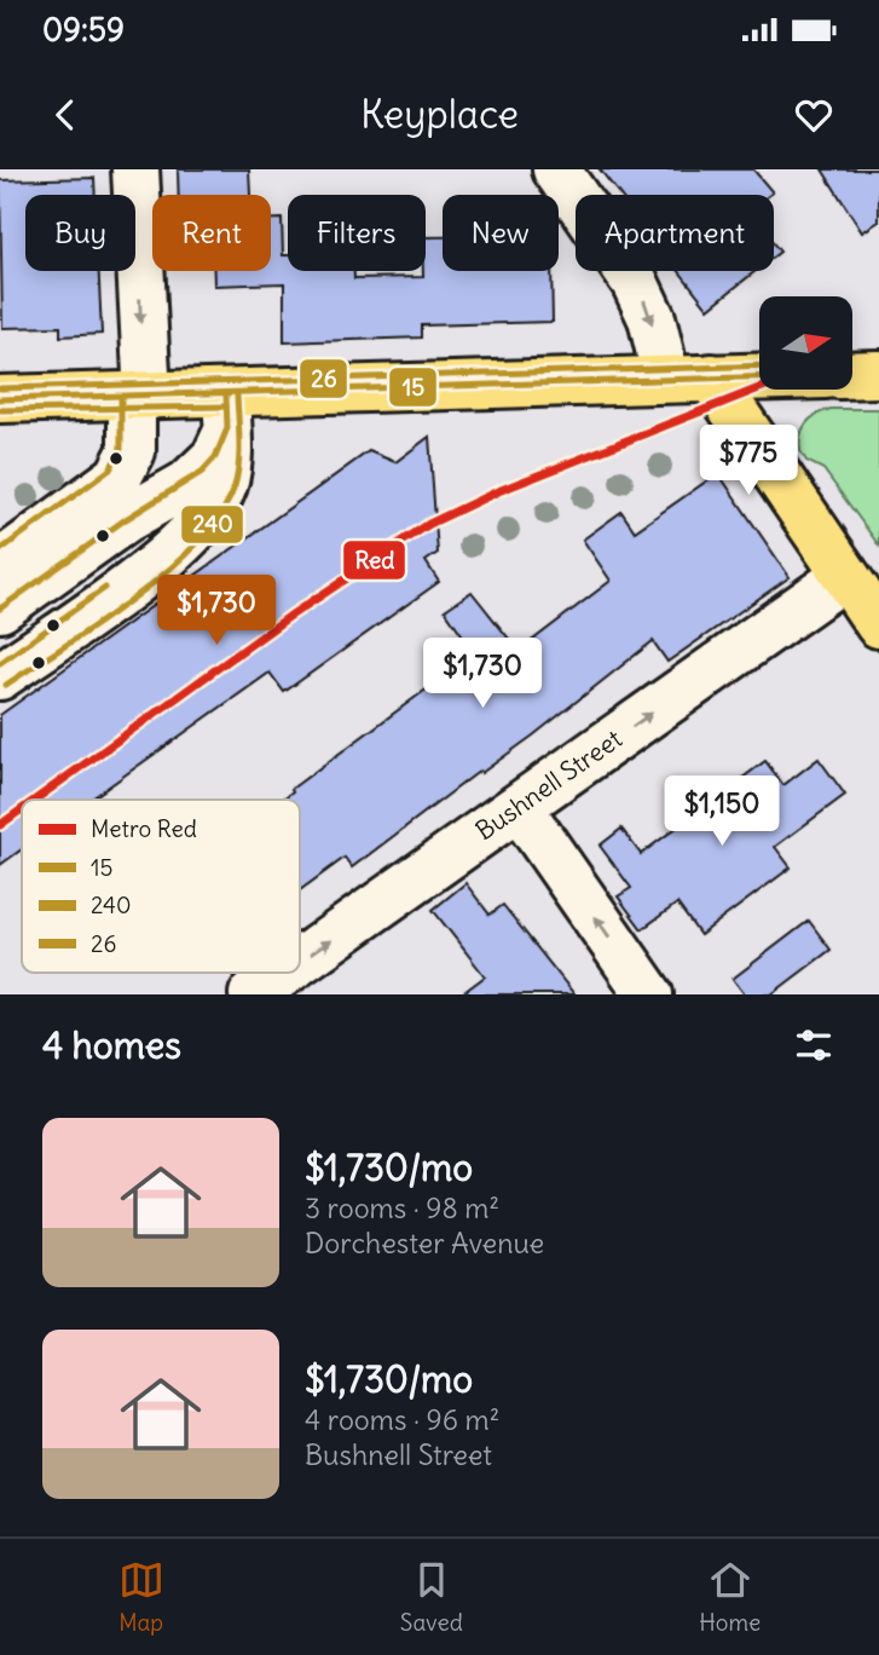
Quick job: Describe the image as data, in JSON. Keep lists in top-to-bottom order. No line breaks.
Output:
{"streets":{"street":["Bushnell Street"]},"lines":["transit line 26","transit line 15","metro line Red","transit line 240"],"legend":["Metro Red","15","240","26"],"north":"right","page":{"status":"09:59","header":"Keyplace","chip":["Buy","Rent","Filters","New","Apartment"],"price":["$775","$1,730","$1,730","$1,150"],"heading":"4 homes","list":[{"name":"$1,730/mo","note":"3 rooms · 98 m² · Dorchester Avenue"},{"name":"$1,730/mo","note":"4 rooms · 96 m² · Bushnell Street"}],"tabs":["Map","Saved","Home"]}}
